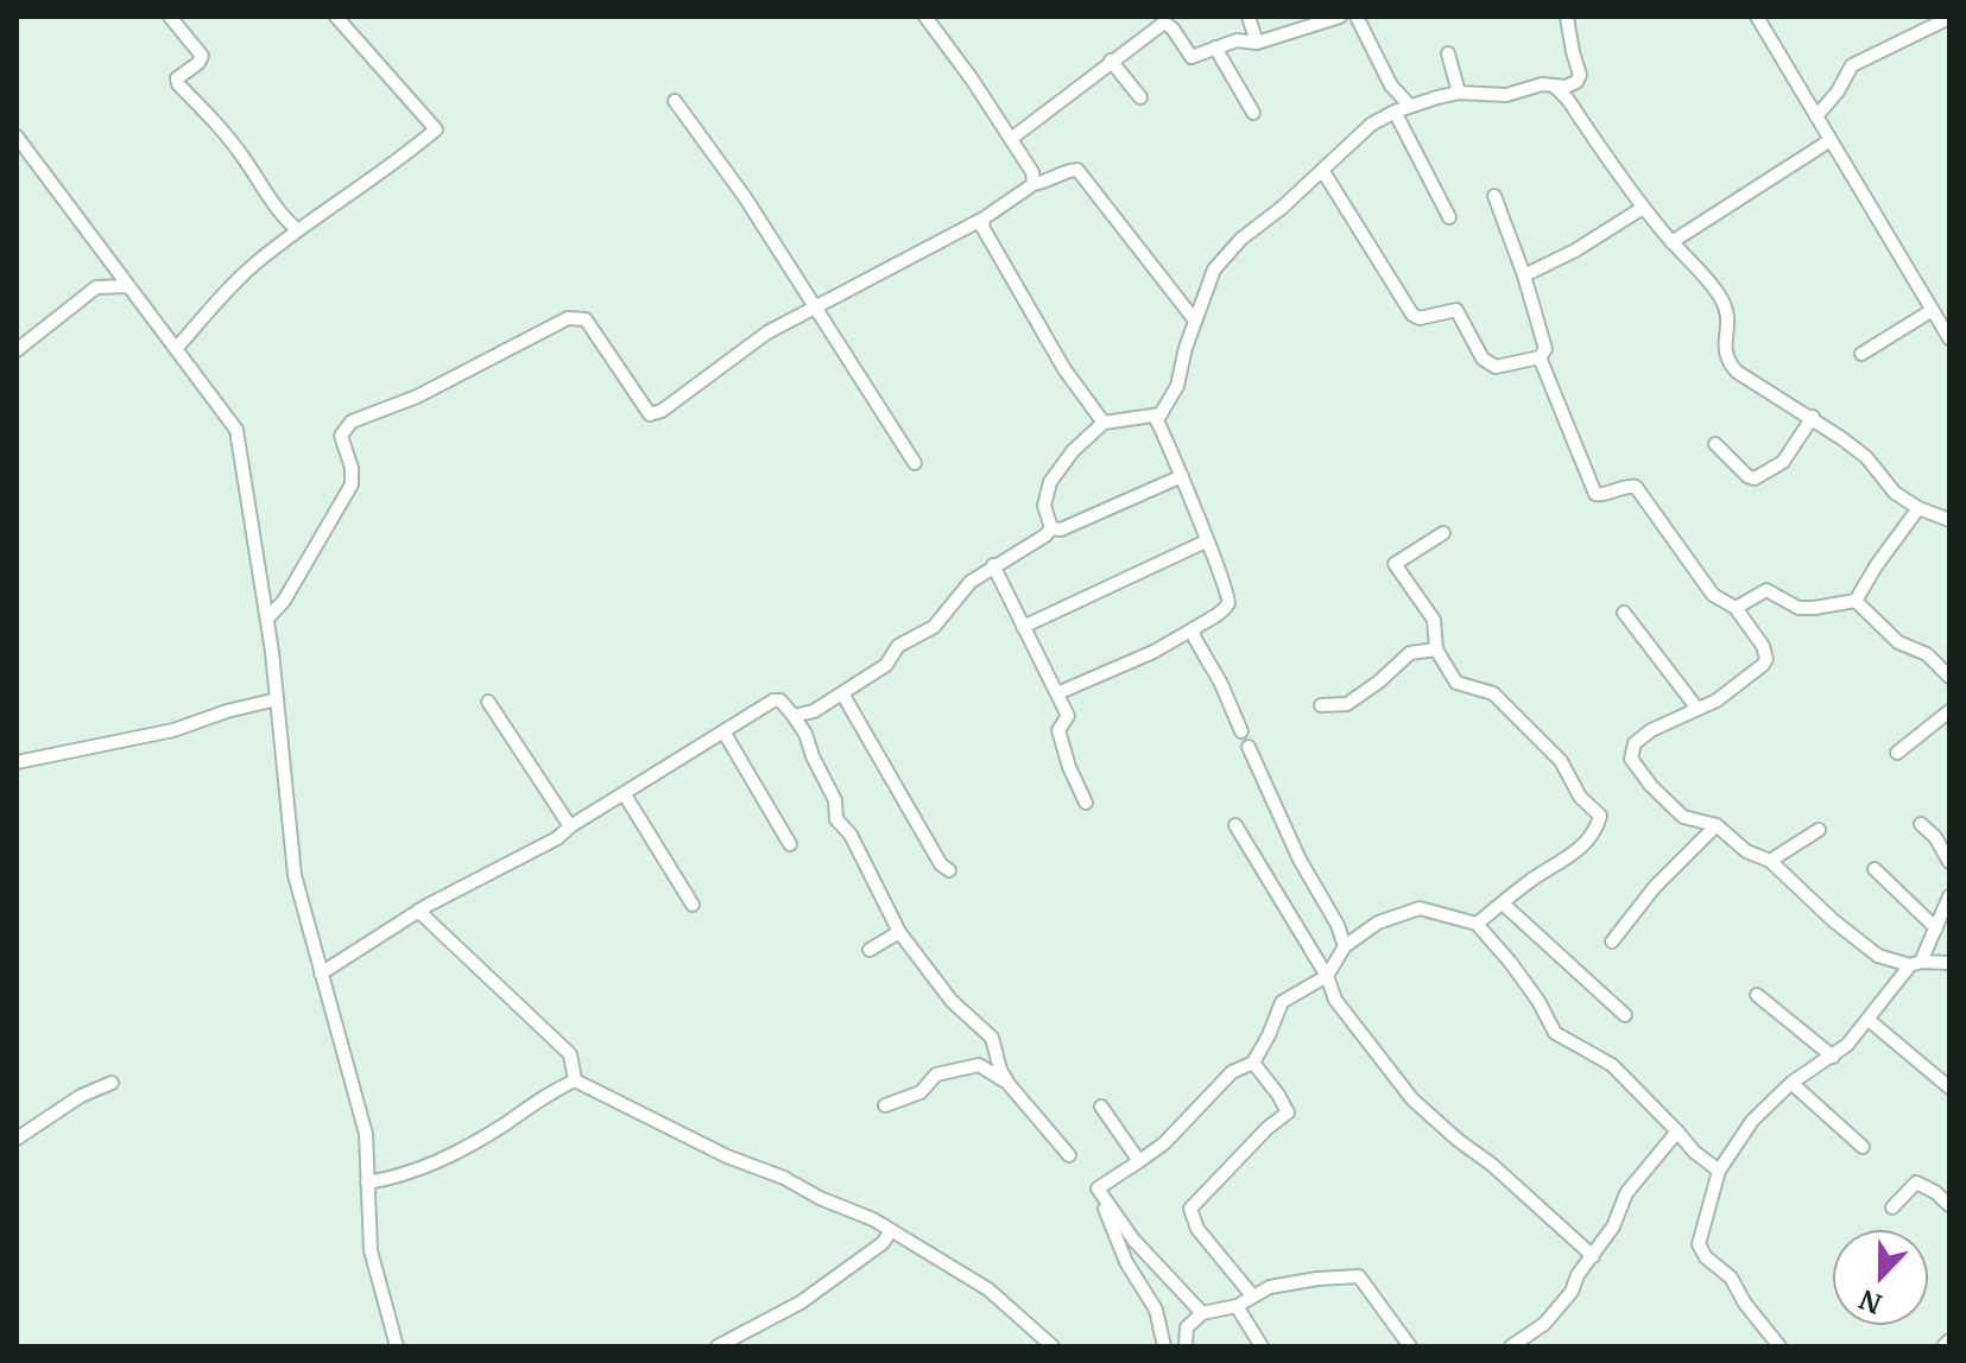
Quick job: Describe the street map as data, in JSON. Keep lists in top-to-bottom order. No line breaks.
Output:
{"north":"bottom"}
